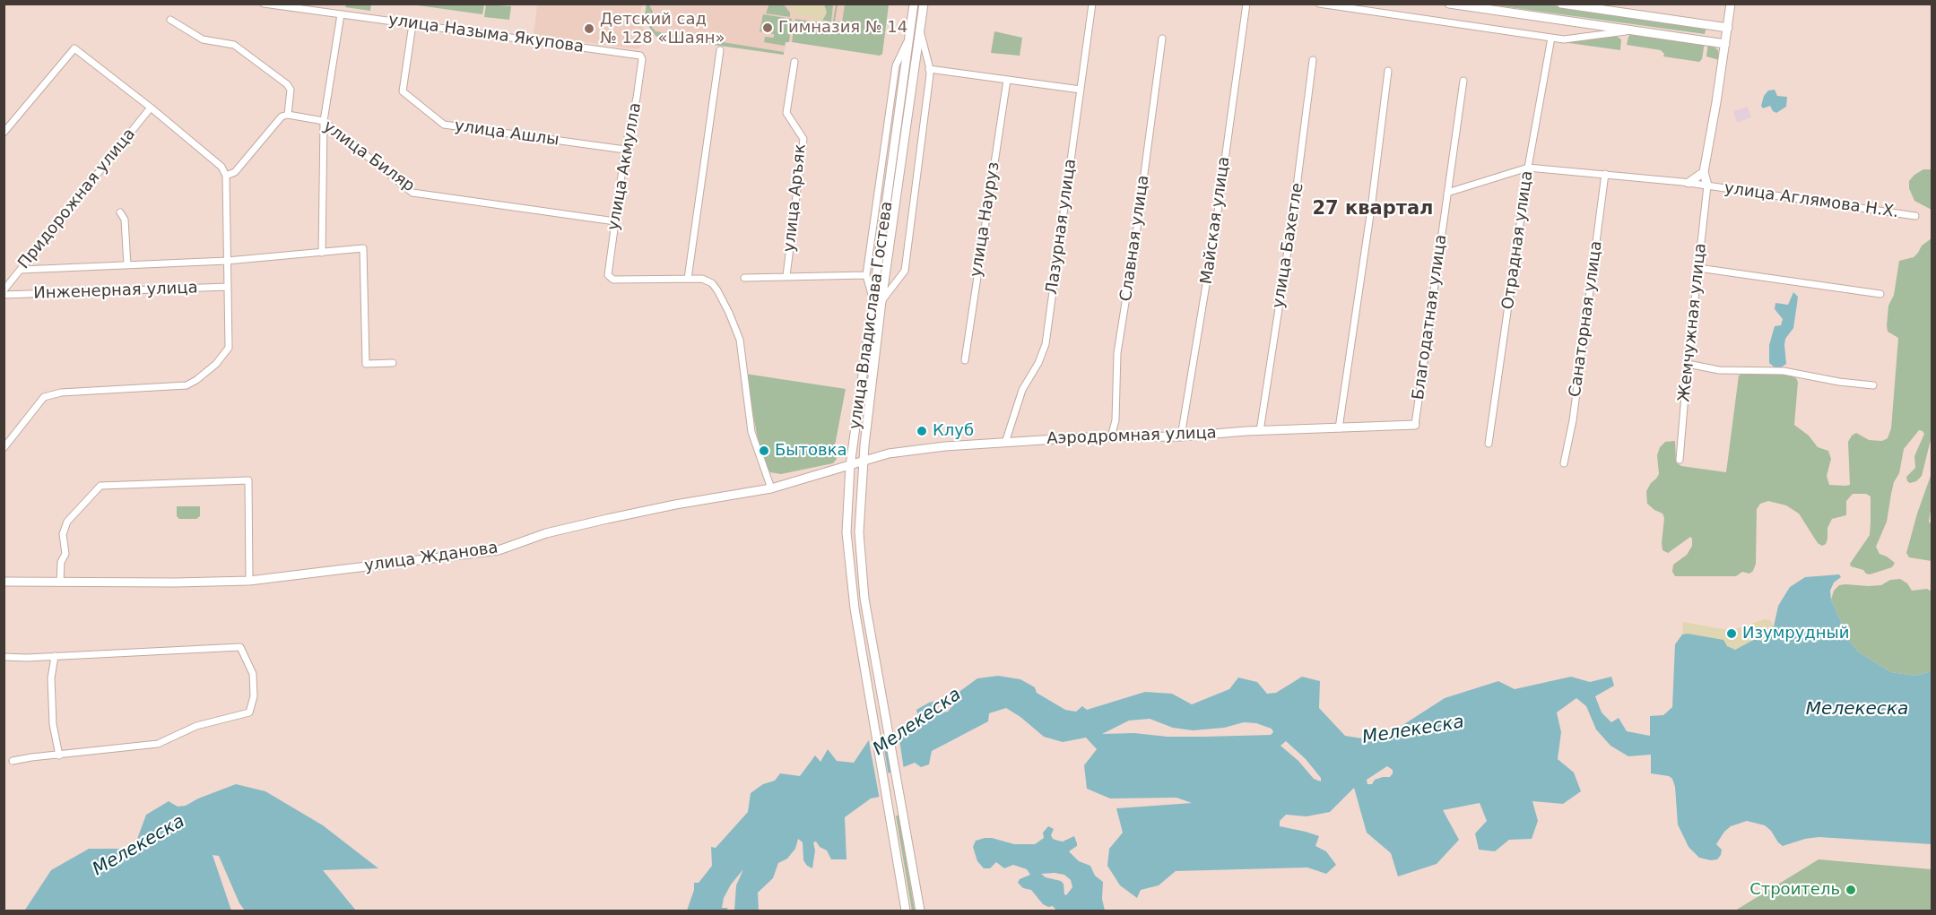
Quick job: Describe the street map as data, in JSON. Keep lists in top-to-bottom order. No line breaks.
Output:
{"streets":{"main road":["улица Владислава Гостева","Аэродромная улица","улица Жданова"],"street":["улица Назыма Якупова","улица Ашлы","улица Биляр","улица Акмулла","улица Аръяк","Придорожная улица","улица Аглямова Н.Х.","улица Науруз","Майская улица","Лазурная улица","Славная улица","Отрадная улица","улица Бахетле","Инженерная улица","Благодатная улица","Санаторная улица","Жемчужная улица"]},"crossings":[["улица Назыма Якупова","улица Ашлы"],["улица Назыма Якупова","улица Акмулла"],["улица Ашлы","улица Акмулла"],["улица Биляр","улица Акмулла"],["улица Аглямова Н.Х.","Жемчужная улица"],["Майская улица","Аэродромная улица"],["Лазурная улица","Аэродромная улица"],["Славная улица","Аэродромная улица"],["улица Бахетле","Аэродромная улица"],["улица Владислава Гостева","Аэродромная улица"],["улица Владислава Гостева","улица Жданова"],["Благодатная улица","Аэродромная улица"],["Аэродромная улица","улица Жданова"]],"districts":["27 квартал"],"water":["Мелекеска"],"places":["Гимназия № 14","Детский сад № 128 «Шаян»","Клуб","Бытовка","Изумрудный","Строитель"]}
